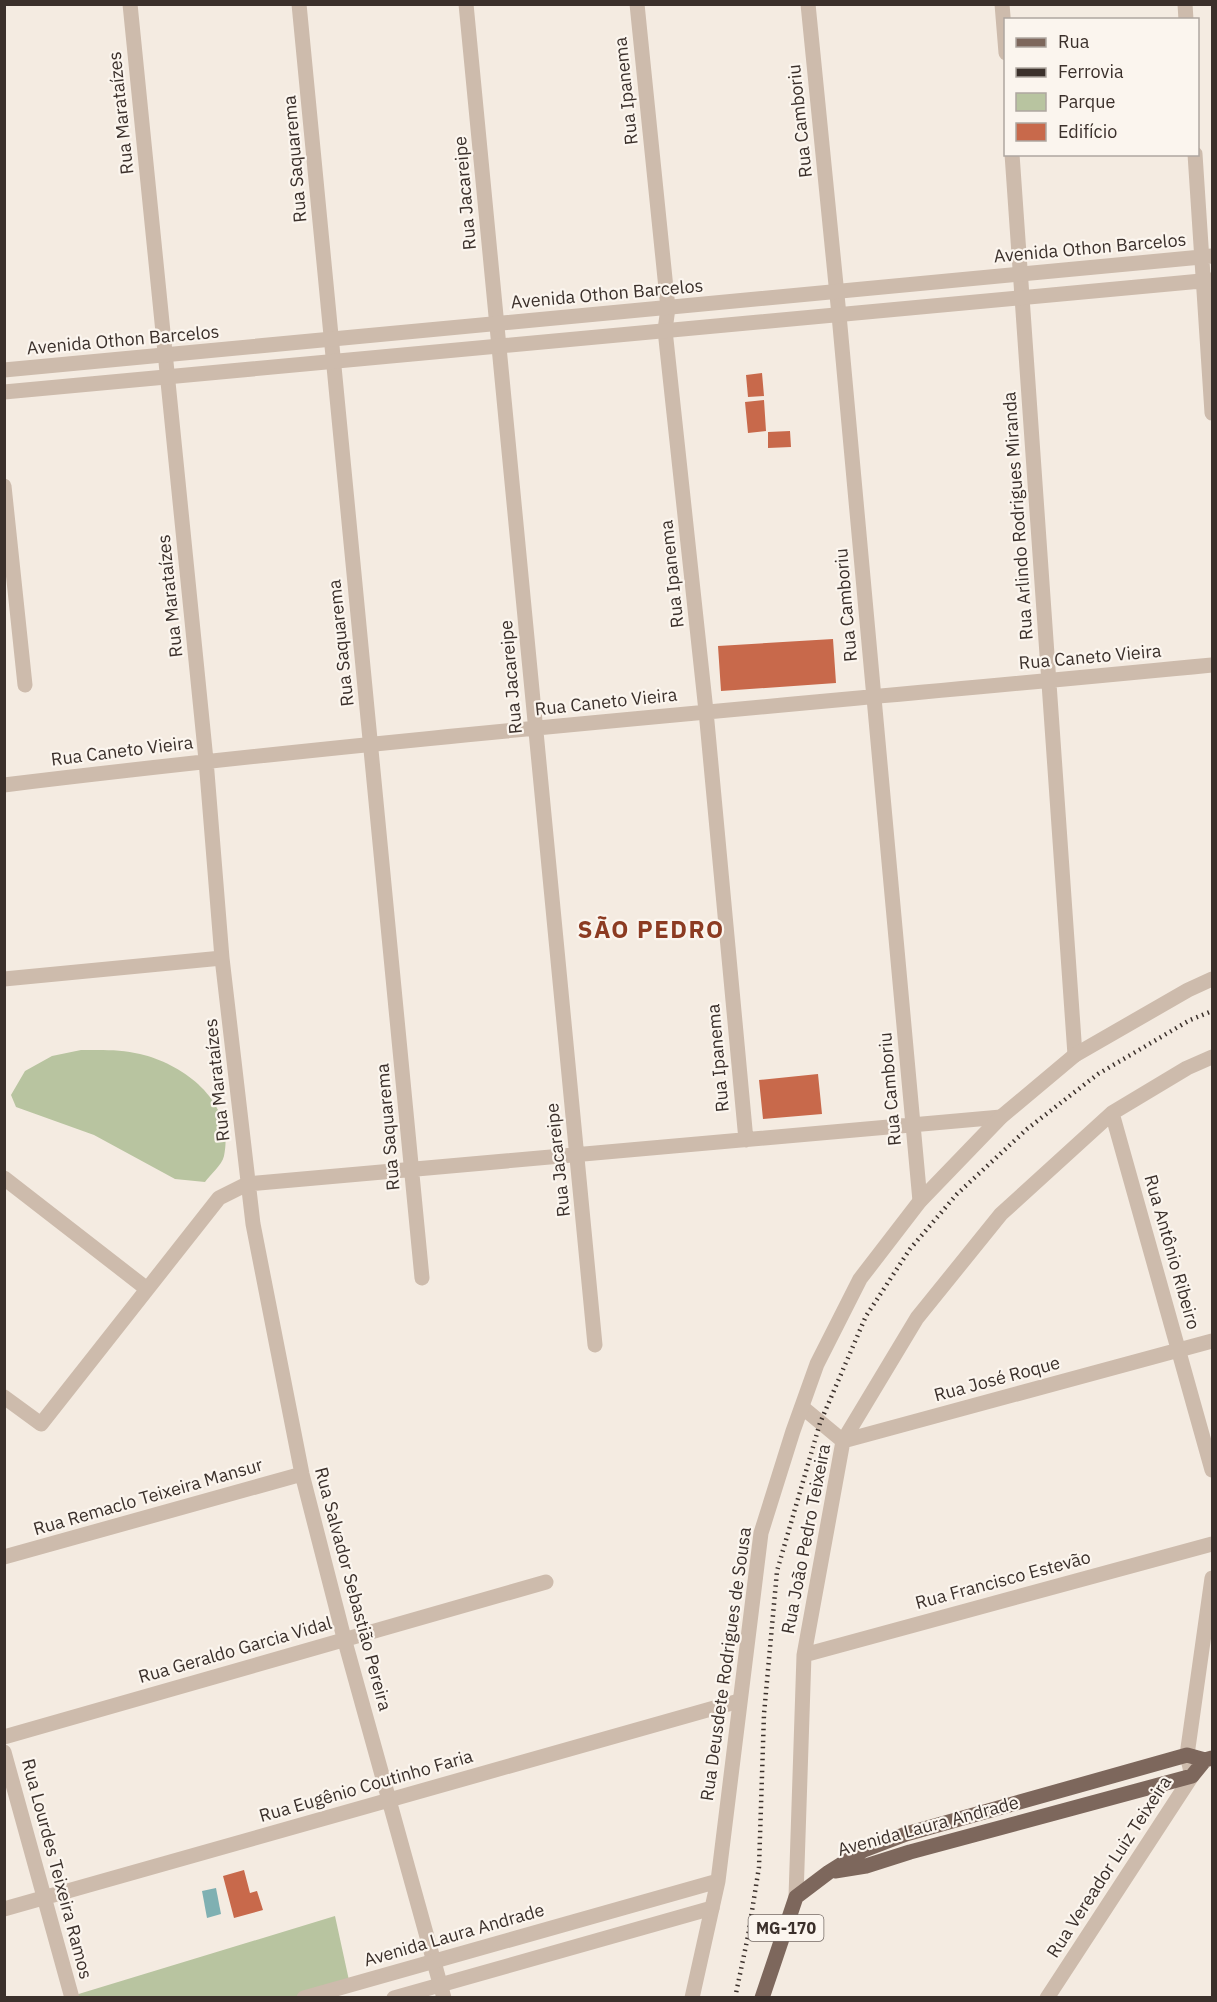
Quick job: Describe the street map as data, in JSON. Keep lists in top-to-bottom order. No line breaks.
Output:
{"streets":{"main road":["Avenida Laura Andrade","MG-170"],"street":["Rua Ipanema","Rua Marataízes","Rua Camboriu","Rua Saquarema","Rua Jacareipe","Avenida Othon Barcelos","Rua Arlindo Rodrigues Miranda","Rua Caneto Vieira","Rua Antônio Ribeiro","Rua José Roque","Rua Remaclo Teixeira Mansur","Rua João Pedro Teixeira","Rua Francisco Estevão","Rua Salvador Sebastião Pereira","Rua Geraldo Garcia Vidal","Rua Deusdete Rodrigues de Sousa","Rua Eugênio Coutinho Faria","Rua Vereador Luiz Teixeira","Rua Lourdes Teixeira Ramos"]},"crossings":[["Rua Ipanema","Avenida Othon Barcelos"],["Rua Ipanema","Rua Caneto Vieira"],["Rua Marataízes","Avenida Othon Barcelos"],["Rua Marataízes","Rua Caneto Vieira"],["Rua Marataízes","Rua Salvador Sebastião Pereira"],["Rua Camboriu","Avenida Othon Barcelos"],["Rua Camboriu","Rua Caneto Vieira"],["Rua Camboriu","Rua Deusdete Rodrigues de Sousa"],["Rua Saquarema","Avenida Othon Barcelos"],["Rua Saquarema","Rua Caneto Vieira"],["Rua Jacareipe","Avenida Othon Barcelos"],["Rua Jacareipe","Rua Caneto Vieira"],["Avenida Othon Barcelos","Rua Arlindo Rodrigues Miranda"],["Rua Arlindo Rodrigues Miranda","Rua Caneto Vieira"],["Rua Arlindo Rodrigues Miranda","Rua Deusdete Rodrigues de Sousa"],["Rua Antônio Ribeiro","Rua José Roque"],["Rua Antônio Ribeiro","Rua João Pedro Teixeira"],["Rua José Roque","Rua João Pedro Teixeira"],["Rua Remaclo Teixeira Mansur","Rua Salvador Sebastião Pereira"],["Rua João Pedro Teixeira","Rua Francisco Estevão"],["Rua João Pedro Teixeira","MG-170"],["Rua Salvador Sebastião Pereira","Rua Geraldo Garcia Vidal"],["Rua Salvador Sebastião Pereira","Rua Eugênio Coutinho Faria"],["Rua Salvador Sebastião Pereira","Avenida Laura Andrade"],["Rua Deusdete Rodrigues de Sousa","Rua Eugênio Coutinho Faria"],["Rua Deusdete Rodrigues de Sousa","Avenida Laura Andrade"],["Rua Eugênio Coutinho Faria","Rua Lourdes Teixeira Ramos"],["Avenida Laura Andrade","Rua Vereador Luiz Teixeira"],["Avenida Laura Andrade","MG-170"]],"districts":["SÃO PEDRO"],"legend":["Rua","Ferrovia","Parque","Edifício"]}
